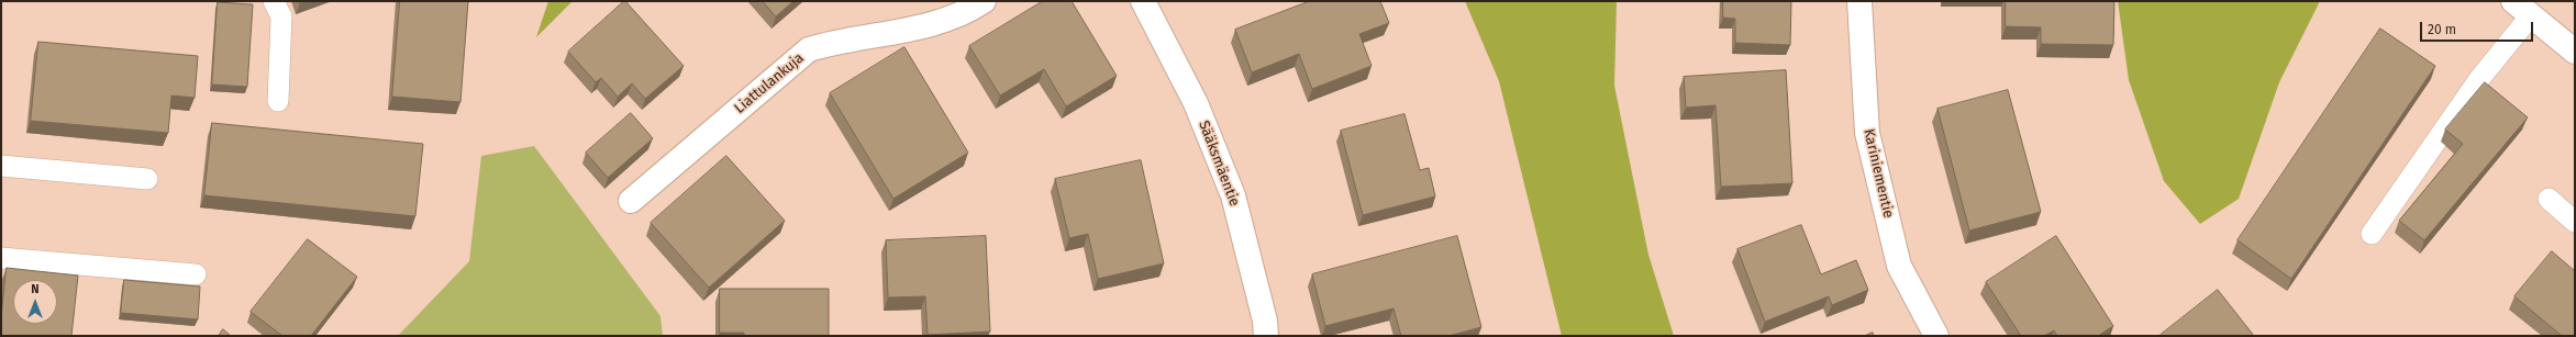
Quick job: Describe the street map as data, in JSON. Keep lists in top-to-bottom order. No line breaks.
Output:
{"streets":{"street":["Liattulankuja","Sääksmäentie","Kariniementie"]},"scale_bar":"20 m","north":"top"}
